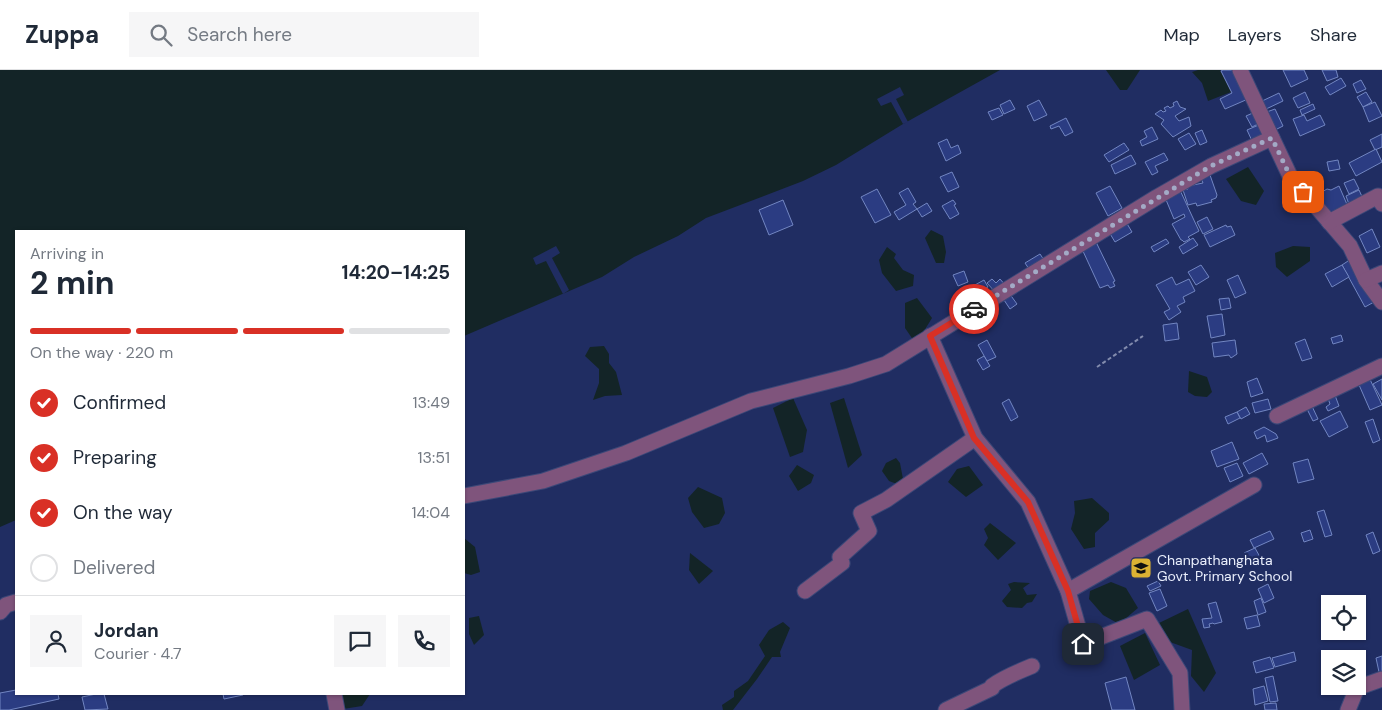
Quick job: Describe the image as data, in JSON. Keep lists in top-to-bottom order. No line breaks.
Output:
{"places":{"school or university":["Chanpathanghata Govt. Primary School"]},"page":{"header":"Zuppa","search":"Search here","nav":["Map","Layers","Share"],"heading":["2 min","Arriving in","14:20–14:25"],"panel":["Jordan","Courier · 4.7"],"bar":"On the way · 220 m","list":[["Confirmed","13:49"],["Preparing","13:51"],["On the way","14:04"],"Delivered"]}}
